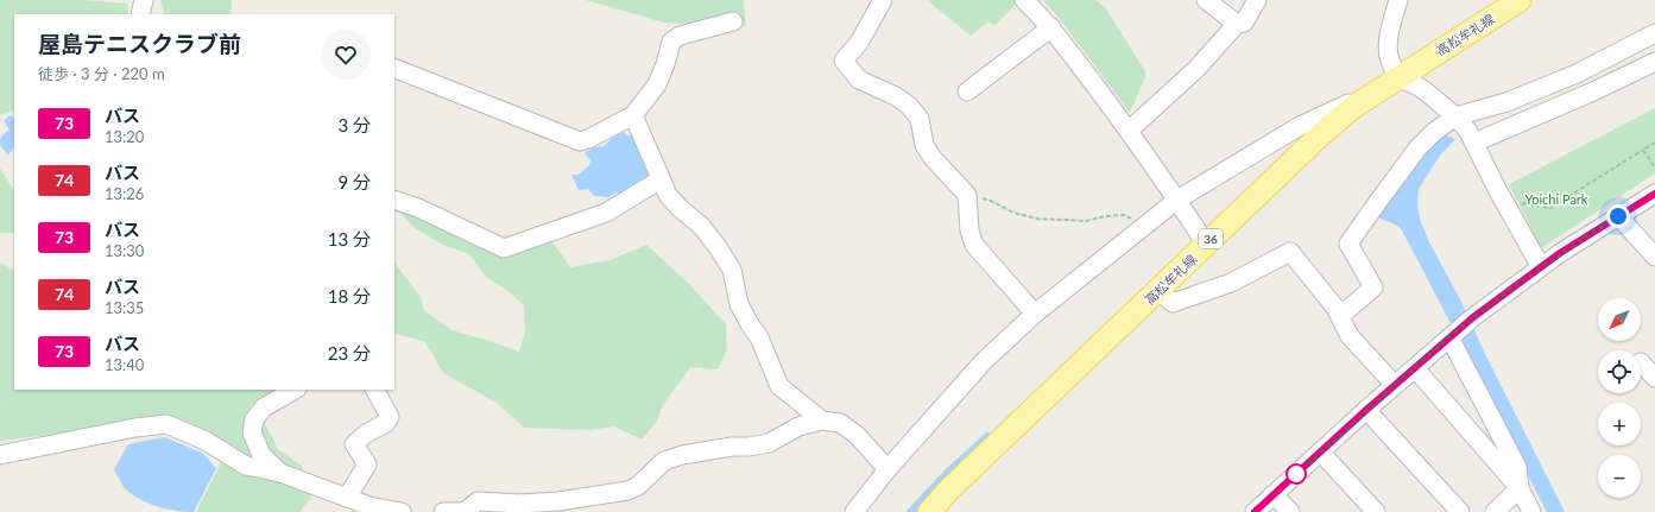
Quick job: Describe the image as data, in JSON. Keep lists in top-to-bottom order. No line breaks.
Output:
{"streets":{"main road":["高松牟礼線","36"]},"parks":["Yoichi Park"],"lines":["bus line 73"],"north":"bottom left","page":{"heading":["屋島テニスクラブ前","徒歩 · 3 分 · 220 m"],"list":[{"mark":"73","name":"バス","note":"13:20","value":"3 分"},{"mark":"74","name":"バス","note":"13:26","value":"9 分"},{"mark":"73","name":"バス","note":"13:30","value":"13 分"},{"mark":"74","name":"バス","note":"13:35","value":"18 分"},{"mark":"73","name":"バス","note":"13:40","value":"23 分"}],"map_buttons":["+","−"]}}
